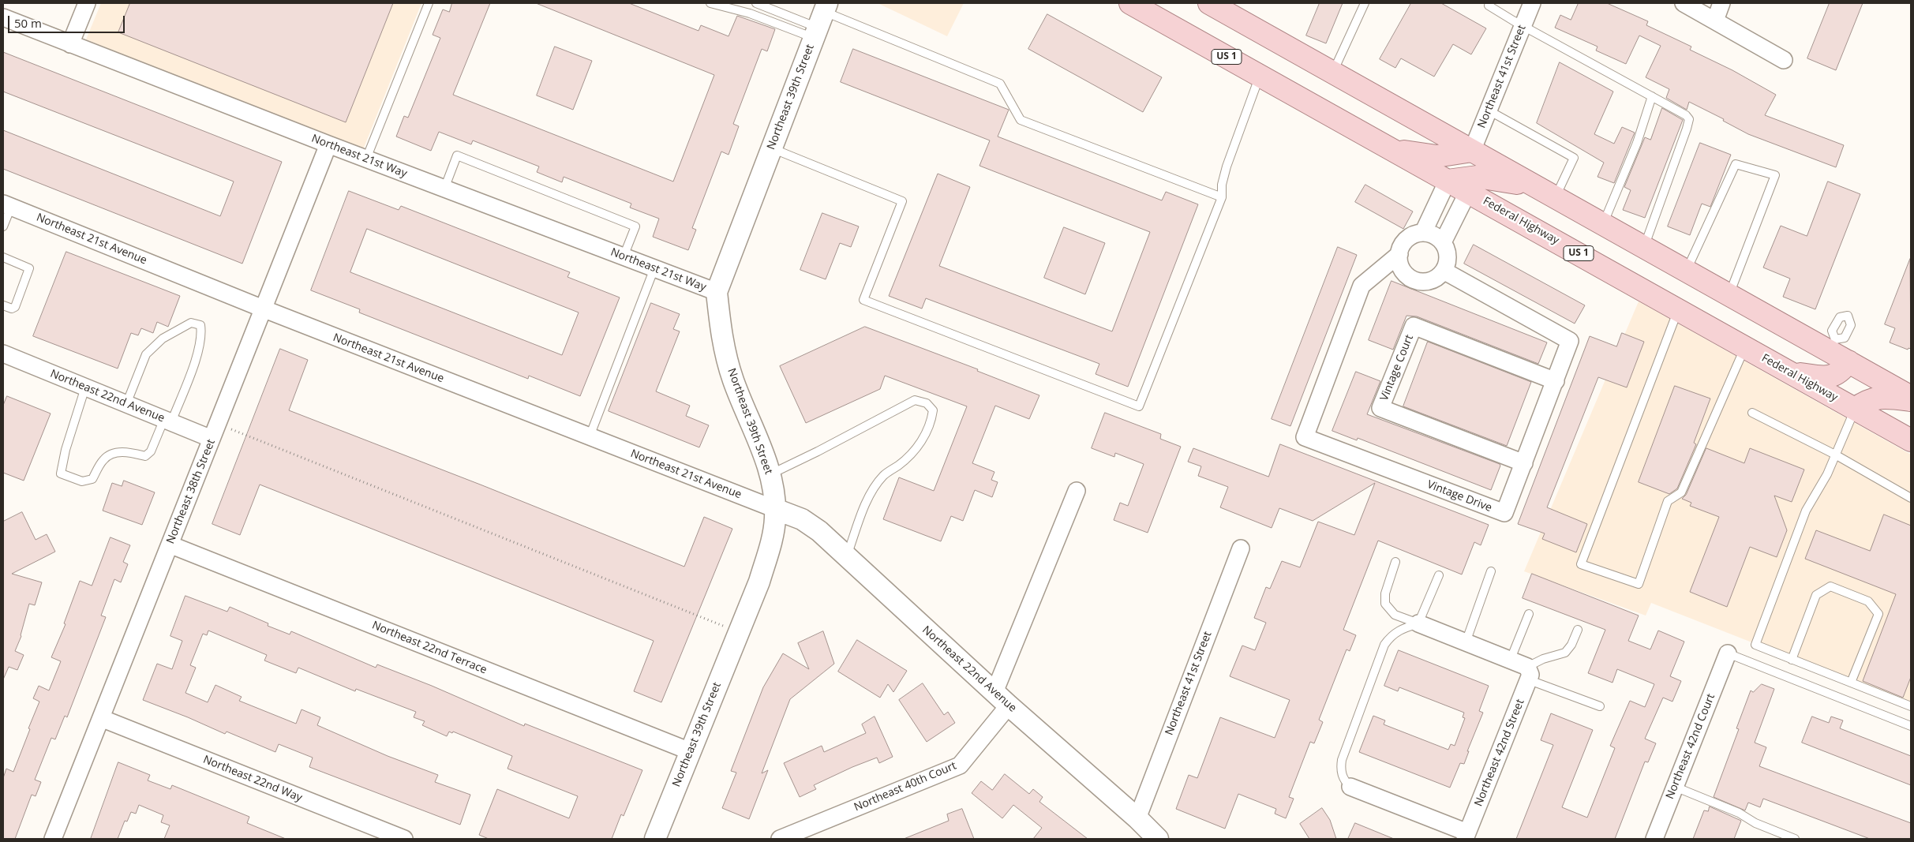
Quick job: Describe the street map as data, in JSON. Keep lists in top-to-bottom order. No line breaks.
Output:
{"streets":{"main road":["US 1","Federal Highway"],"street":["Northeast 41st Street","Northeast 39th Street","Northeast 21st Way","Northeast 21st Avenue","Vintage Court","Northeast 22nd Avenue","Northeast 38th Street","Vintage Drive","Northeast 22nd Terrace","Northeast 42nd Court","Northeast 42nd Street","Northeast 22nd Way","Northeast 40th Court"]},"crossings":[["Northeast 41st Street","Northeast 22nd Avenue"],["Northeast 39th Street","Northeast 21st Way"],["Northeast 39th Street","Northeast 21st Avenue"],["Northeast 39th Street","Northeast 22nd Avenue"],["Northeast 39th Street","Northeast 22nd Terrace"],["Northeast 21st Way","Northeast 38th Street"],["Northeast 21st Avenue","Northeast 22nd Avenue"],["Northeast 21st Avenue","Northeast 38th Street"],["Vintage Court","Vintage Drive"],["Northeast 22nd Avenue","Northeast 38th Street"],["Northeast 22nd Avenue","Northeast 40th Court"],["Northeast 38th Street","Northeast 22nd Terrace"],["Northeast 38th Street","Northeast 22nd Way"]],"scale_bar":"50 m"}
